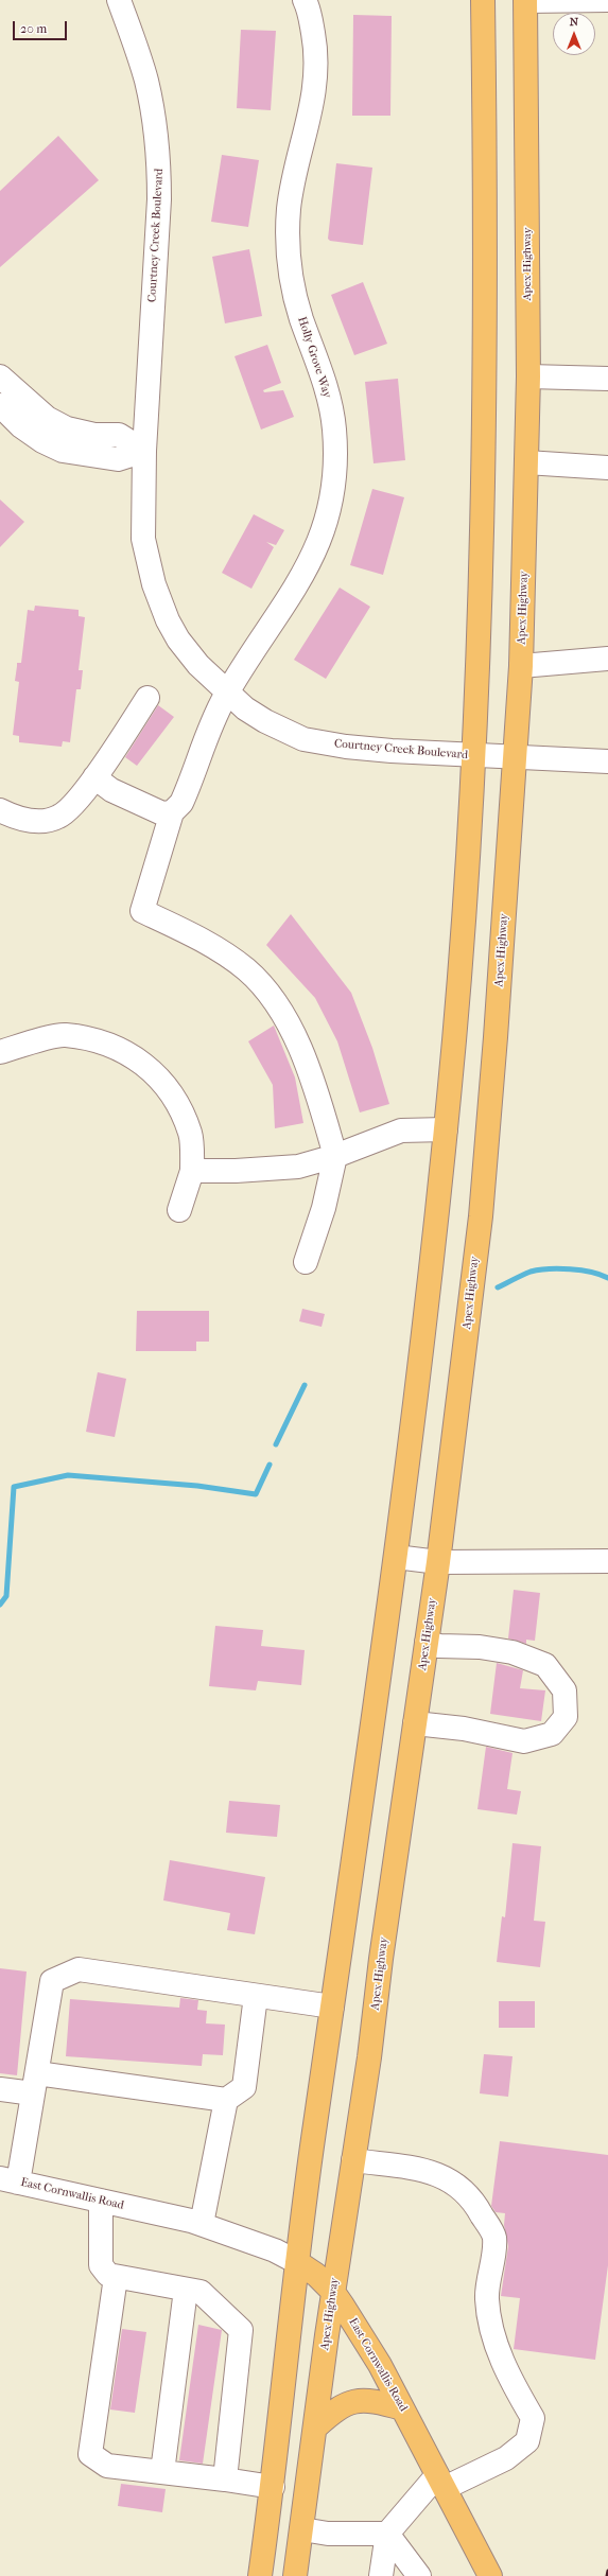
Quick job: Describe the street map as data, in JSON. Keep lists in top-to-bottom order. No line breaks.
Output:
{"streets":{"main road":["Apex Highway","East Cornwallis Road"],"street":["Courtney Creek Boulevard","Holly Grove Way"]},"crossings":[["Courtney Creek Boulevard","Apex Highway"],["Courtney Creek Boulevard","Holly Grove Way"],["Apex Highway","East Cornwallis Road"]],"scale_bar":"20 m","north":"top"}
